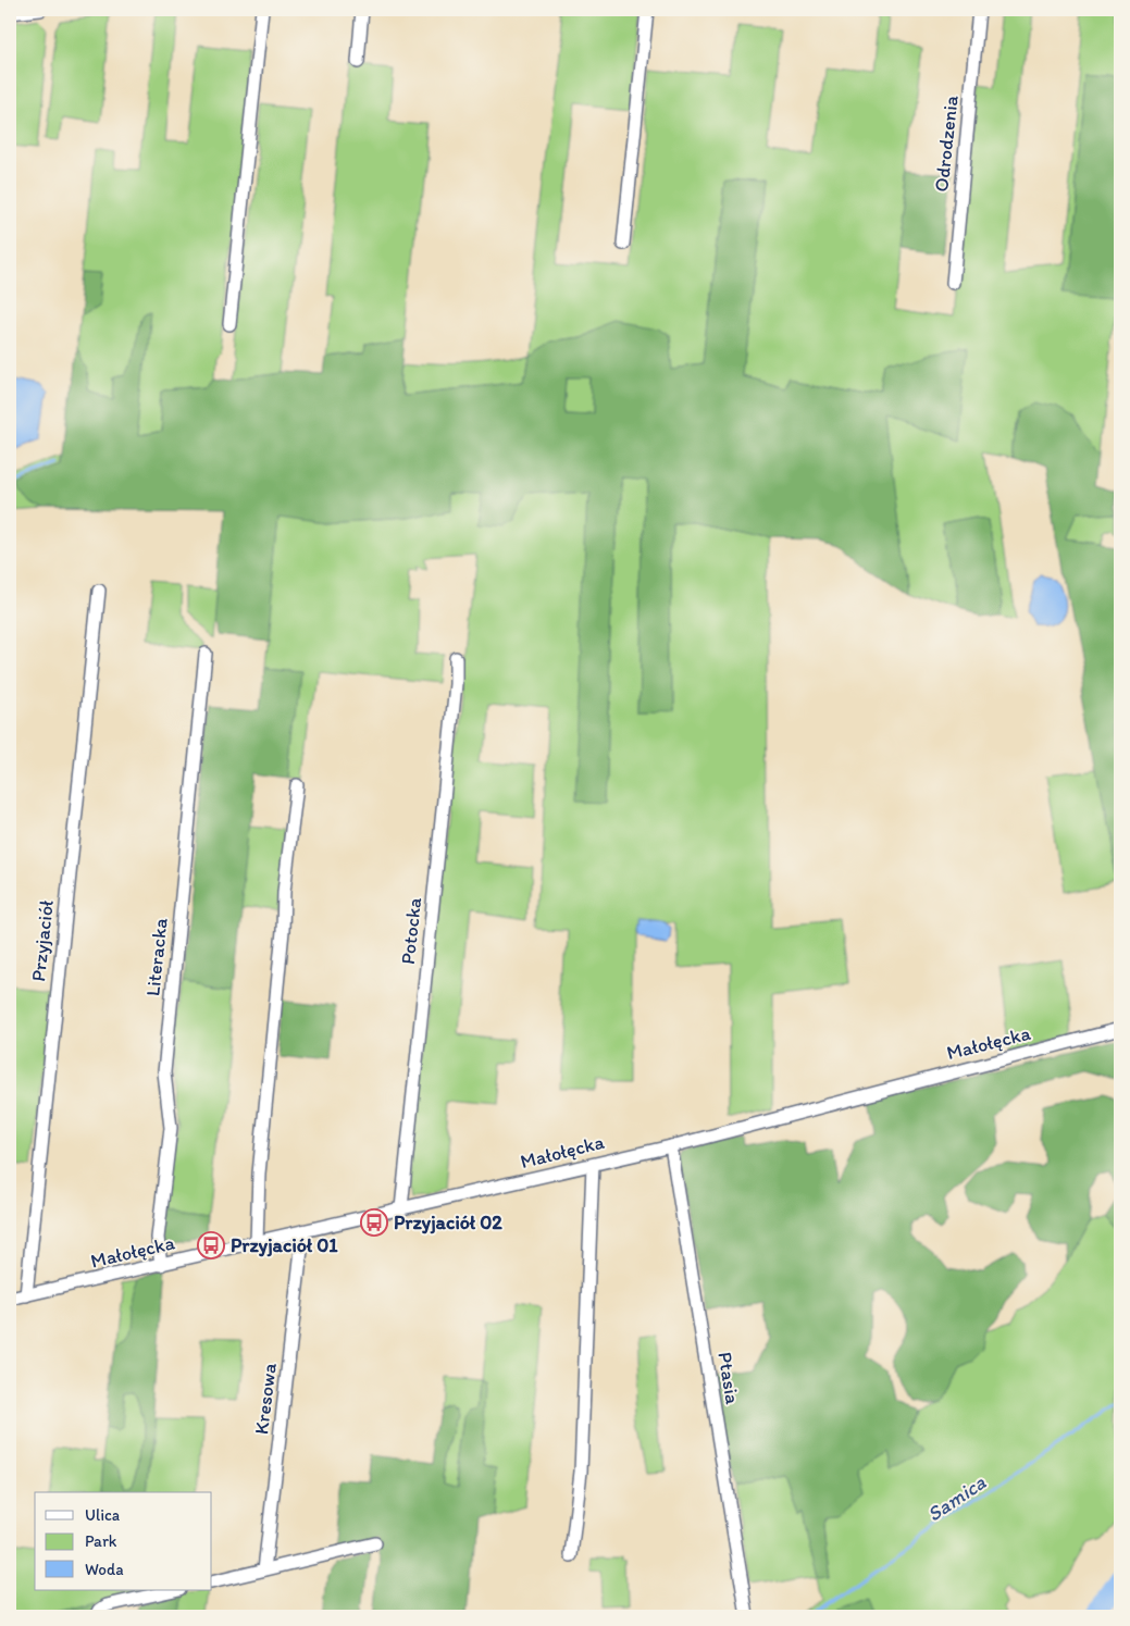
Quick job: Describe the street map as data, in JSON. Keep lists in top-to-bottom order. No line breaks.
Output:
{"streets":{"street":["Odrodzenia","Potocka","Przyjaciół","Literacka","Małołęcka","Ptasia","Kresowa"]},"crossings":[["Potocka","Małołęcka"],["Przyjaciół","Małołęcka"],["Literacka","Małołęcka"],["Małołęcka","Ptasia"],["Małołęcka","Kresowa"]],"water":["Samica"],"places":{"bus stop":["Przyjaciół 02","Przyjaciół 01"]},"legend":["Ulica","Park","Woda"]}
